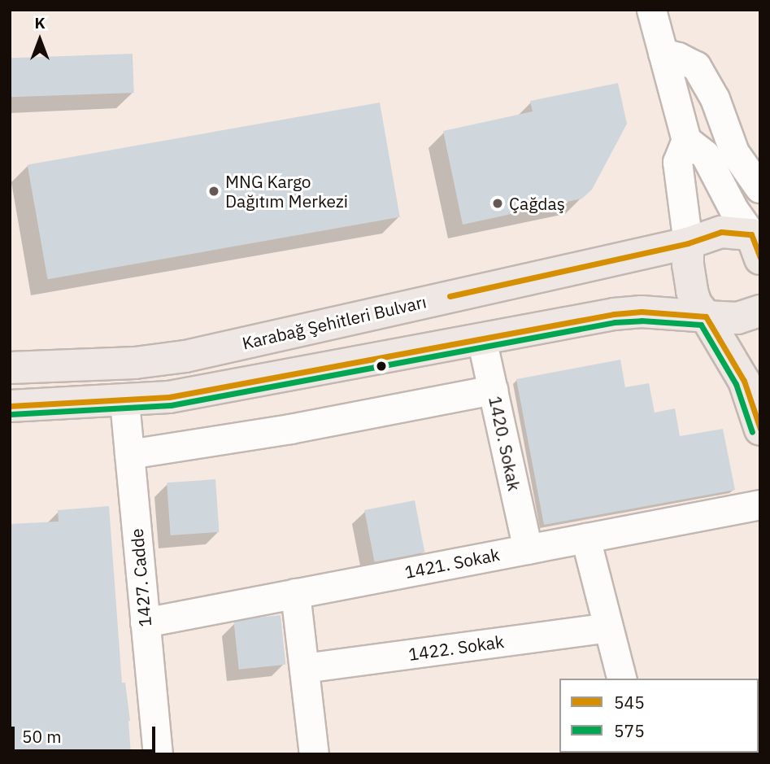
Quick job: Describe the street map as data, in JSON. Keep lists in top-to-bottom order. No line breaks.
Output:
{"streets":{"main road":["Karabağ Şehitleri Bulvarı"],"street":["1420. Sokak","1421. Sokak","1427. Cadde","1422. Sokak"]},"crossings":[["1420. Sokak","1421. Sokak"],["1421. Sokak","1427. Cadde"]],"places":["MNG Kargo Dağıtım Merkezi","Çağdaş"],"lines":["transit line 545","transit line 575"],"legend":["545","575"],"scale_bar":"50 m","north":"top"}
